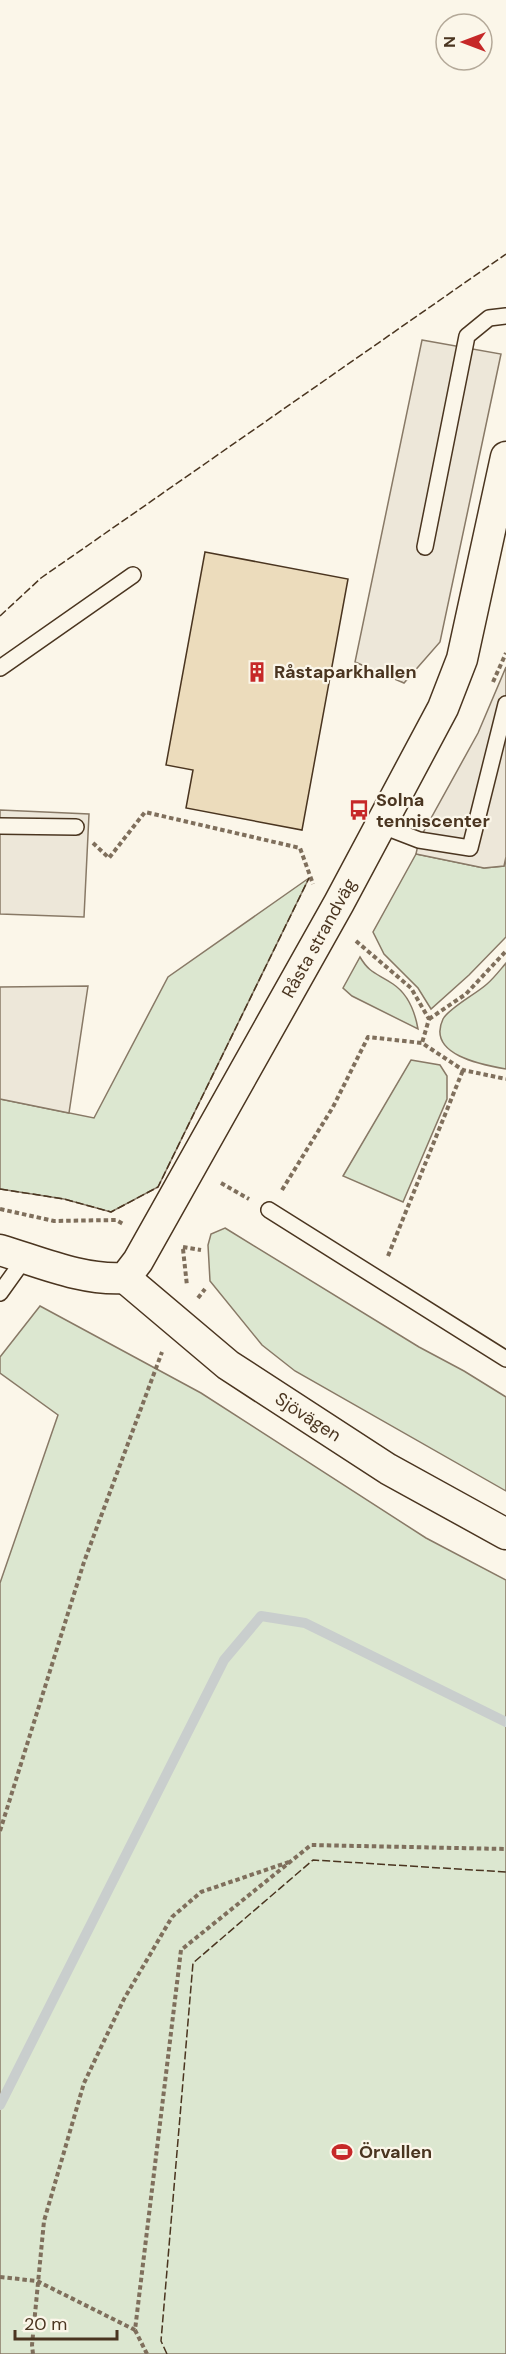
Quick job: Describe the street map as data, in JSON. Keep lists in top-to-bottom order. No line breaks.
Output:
{"streets":{"street":["Råsta strandväg","Sjövägen"]},"crossings":[["Råsta strandväg","Sjövägen"]],"places":{"building":["Råstaparkhallen"],"bus stop":["Solna tenniscenter"],"sports":["Örvallen"]},"scale_bar":"20 m","north":"left"}
